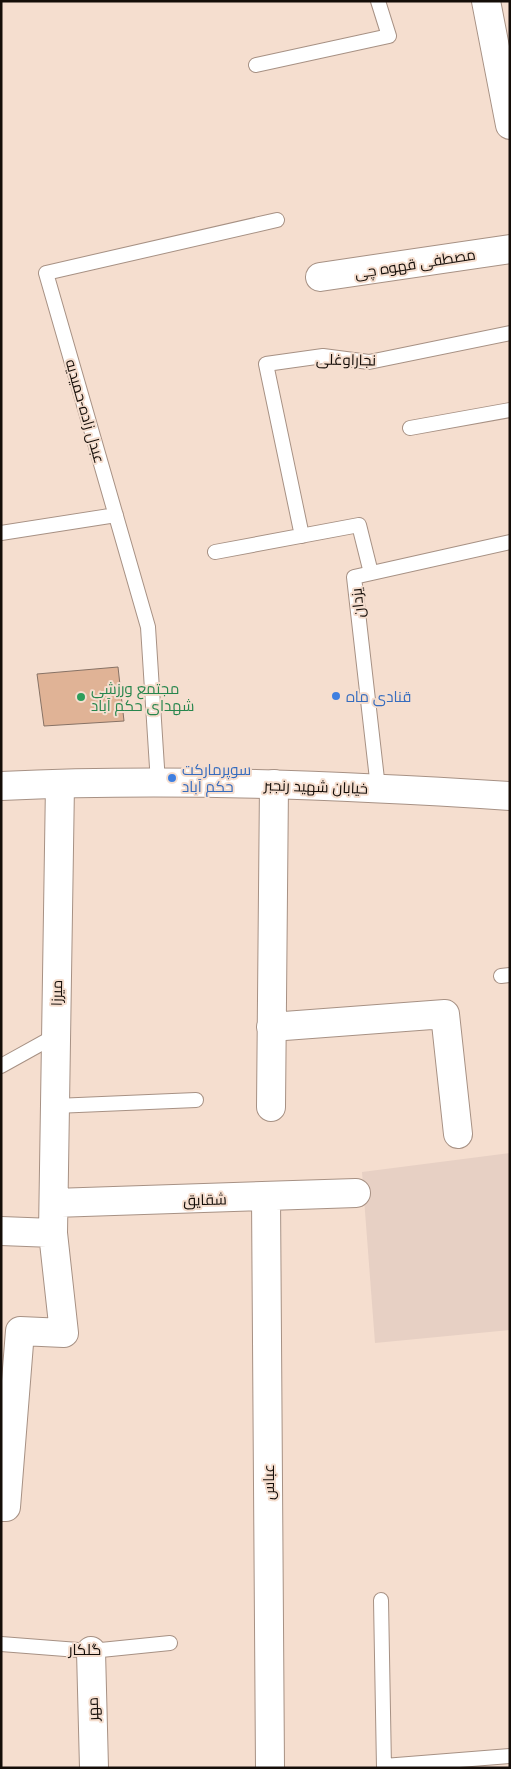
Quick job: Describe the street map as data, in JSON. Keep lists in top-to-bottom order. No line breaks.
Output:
{"streets":{"street":["مصطفی قهوه چی","خیابان شهید رنجبر","میرزا","شقایق","عباس","مهر"],"lane":["نجاراوغلی","عبدل زاده-حمیدیه","یزدان","گلکار"]},"crossings":[["عبدل زاده-حمیدیه","خیابان شهید رنجبر"],["یزدان","خیابان شهید رنجبر"],["خیابان شهید رنجبر","میرزا"],["میرزا","شقایق"],["شقایق","عباس"],["گلکار","مهر"]],"places":["قنادی ماه","مجتمع ورزشی شهدای حکم آباد","سوپرمارکت حکم آباد"]}
